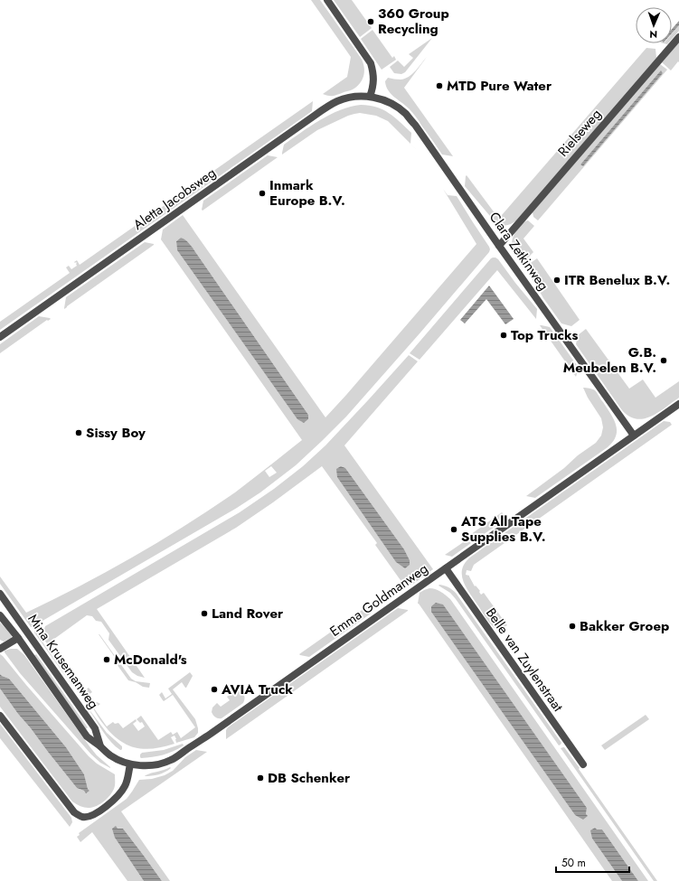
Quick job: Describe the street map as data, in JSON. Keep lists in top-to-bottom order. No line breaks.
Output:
{"streets":{"street":["Rielseweg","Aletta Jacobsweg","Clara Zetkinweg","Emma Goldmanweg","Belle van Zuylenstraat","Mina Krusemanweg"]},"crossings":[["Rielseweg","Clara Zetkinweg"],["Aletta Jacobsweg","Clara Zetkinweg"],["Clara Zetkinweg","Emma Goldmanweg"],["Emma Goldmanweg","Belle van Zuylenstraat"],["Emma Goldmanweg","Mina Krusemanweg"]],"places":["360 Group Recycling","MTD Pure Water","Inmark Europe B.V.","ITR Benelux B.V.","Top Trucks","G.B. Meubelen B.V.","Sissy Boy","ATS All Tape Supplies B.V.","Land Rover","Bakker Groep","McDonald's","AVIA Truck","DB Schenker"],"scale_bar":"50 m","north":"bottom"}
